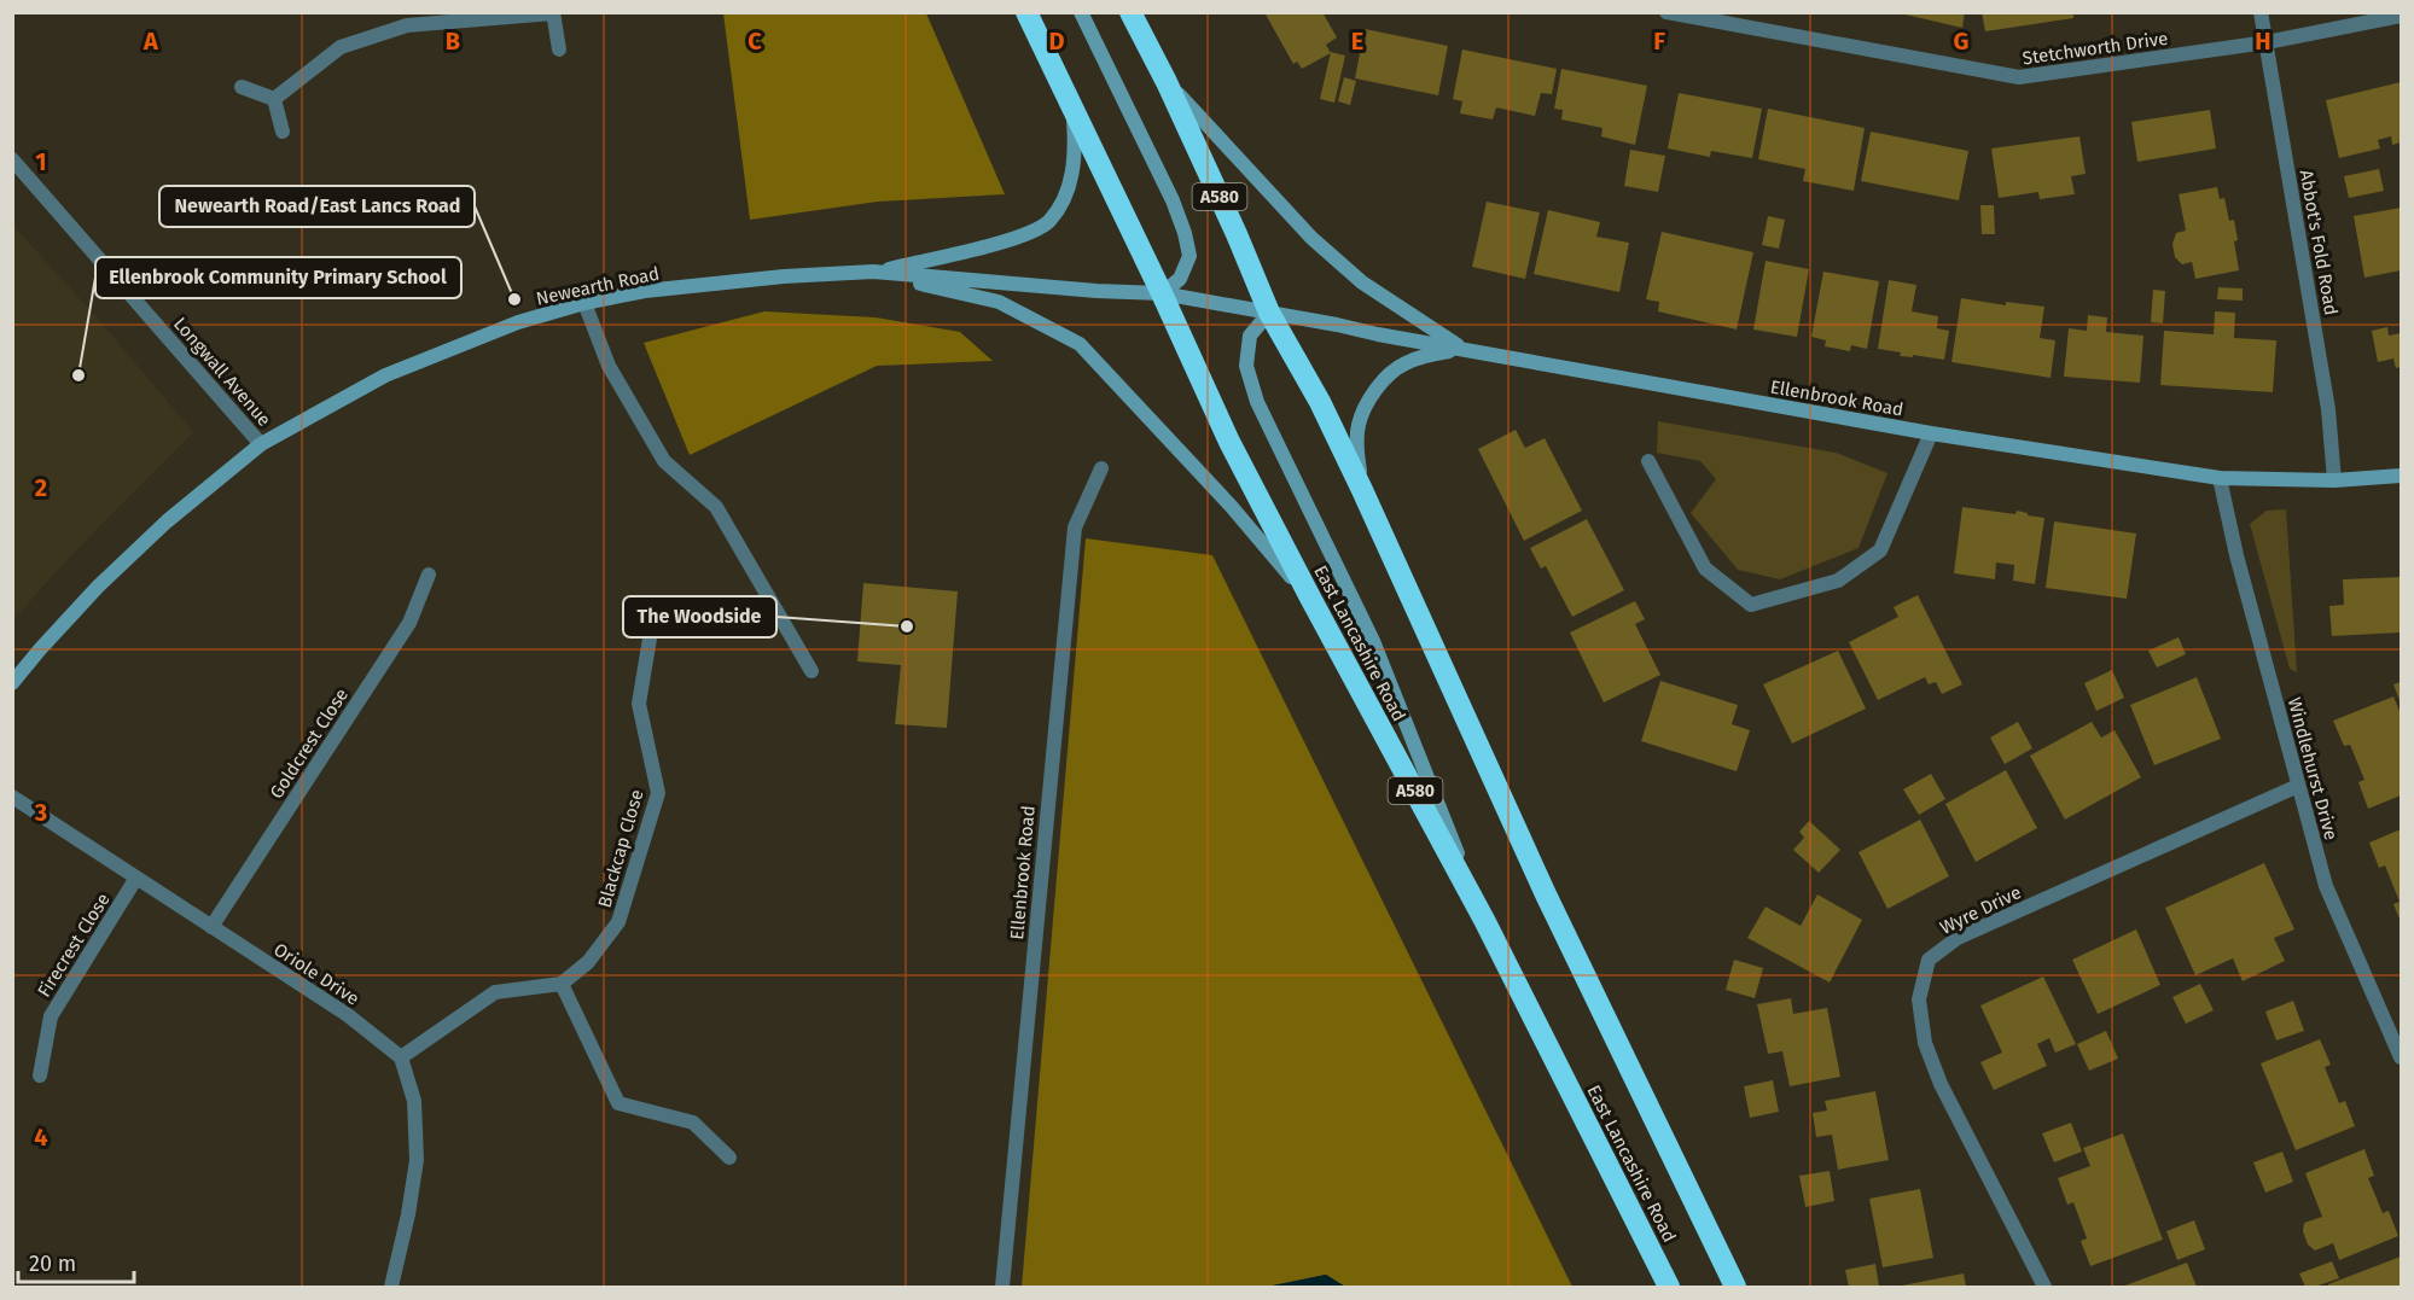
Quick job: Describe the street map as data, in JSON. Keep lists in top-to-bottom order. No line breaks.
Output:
{"streets":{"highway":["A580","East Lancashire Road"],"main road":["Newearth Road","Ellenbrook Road"],"street":["Stetchworth Drive","Abbot's Fold Road","Longwall Avenue","Goldcrest Close","Windlehurst Drive","Blackcap Close","Wyre Drive","Firecrest Close","Oriole Drive"]},"crossings":[["Stetchworth Drive","Abbot's Fold Road"],["Abbot's Fold Road","Ellenbrook Road"],["Newearth Road","Longwall Avenue"],["Newearth Road","Ellenbrook Road"],["Newearth Road","East Lancashire Road"],["Ellenbrook Road","East Lancashire Road"],["Ellenbrook Road","Windlehurst Drive"],["Goldcrest Close","Oriole Drive"],["Windlehurst Drive","Wyre Drive"],["Firecrest Close","Oriole Drive"]],"places":["Newearth Road/East Lancs Road","Ellenbrook Community Primary School","The Woodside"],"scale_bar":"20 m","grid":{"columns":["A","B","C","D","E","F","G","H"],"rows":["1","2","3","4"]}}
